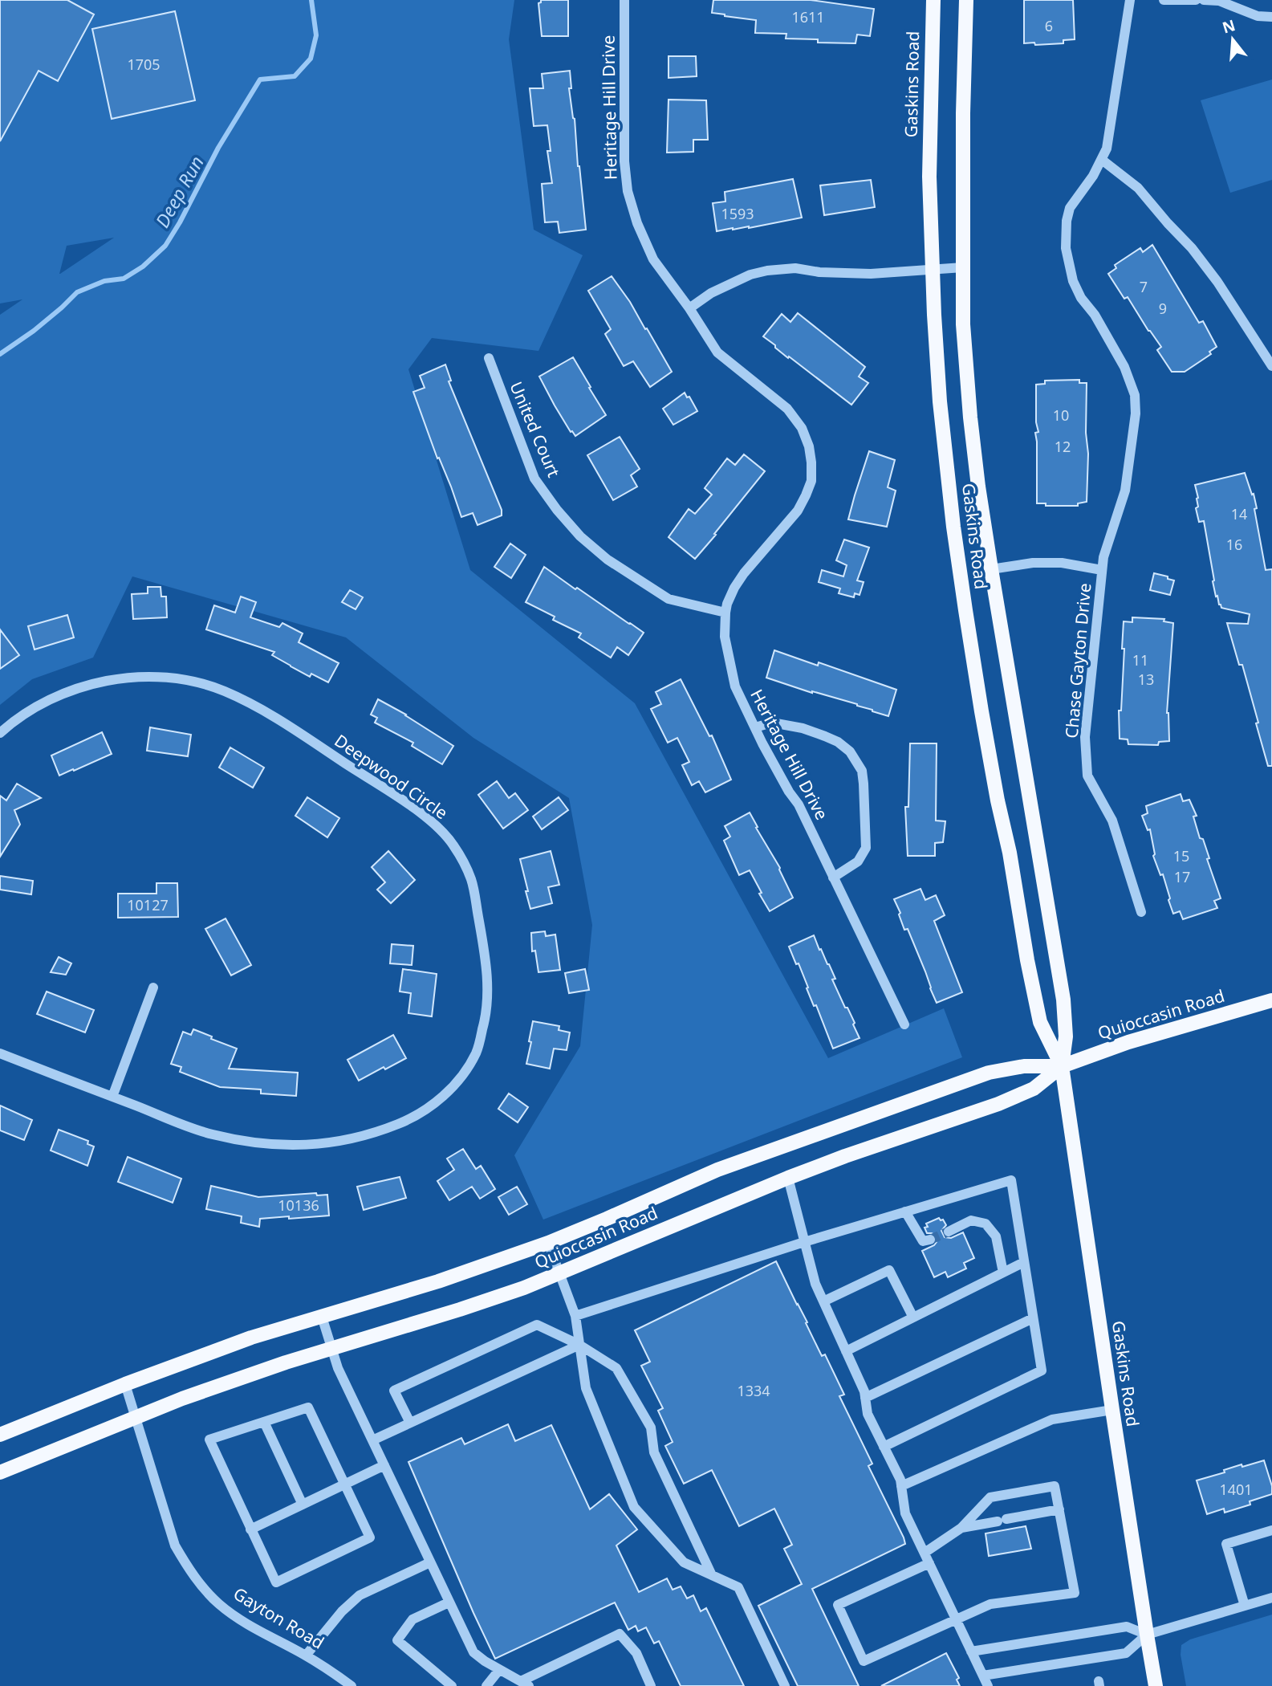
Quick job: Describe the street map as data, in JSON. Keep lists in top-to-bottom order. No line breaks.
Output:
{"streets":{"main road":["Gaskins Road","Quioccasin Road"],"street":["Heritage Hill Drive","United Court","Chase Gayton Drive","Deepwood Circle","Gayton Road"]},"crossings":[["Gaskins Road","Chase Gayton Drive"],["Gaskins Road","Quioccasin Road"],["Heritage Hill Drive","United Court"],["Quioccasin Road","Gayton Road"]],"water":["Deep Run"],"house_numbers":["1611","6","1705","1593","7","9","10","12","14","16","11","13","15","17","10127","10136","1334","1401"],"north":"top"}
